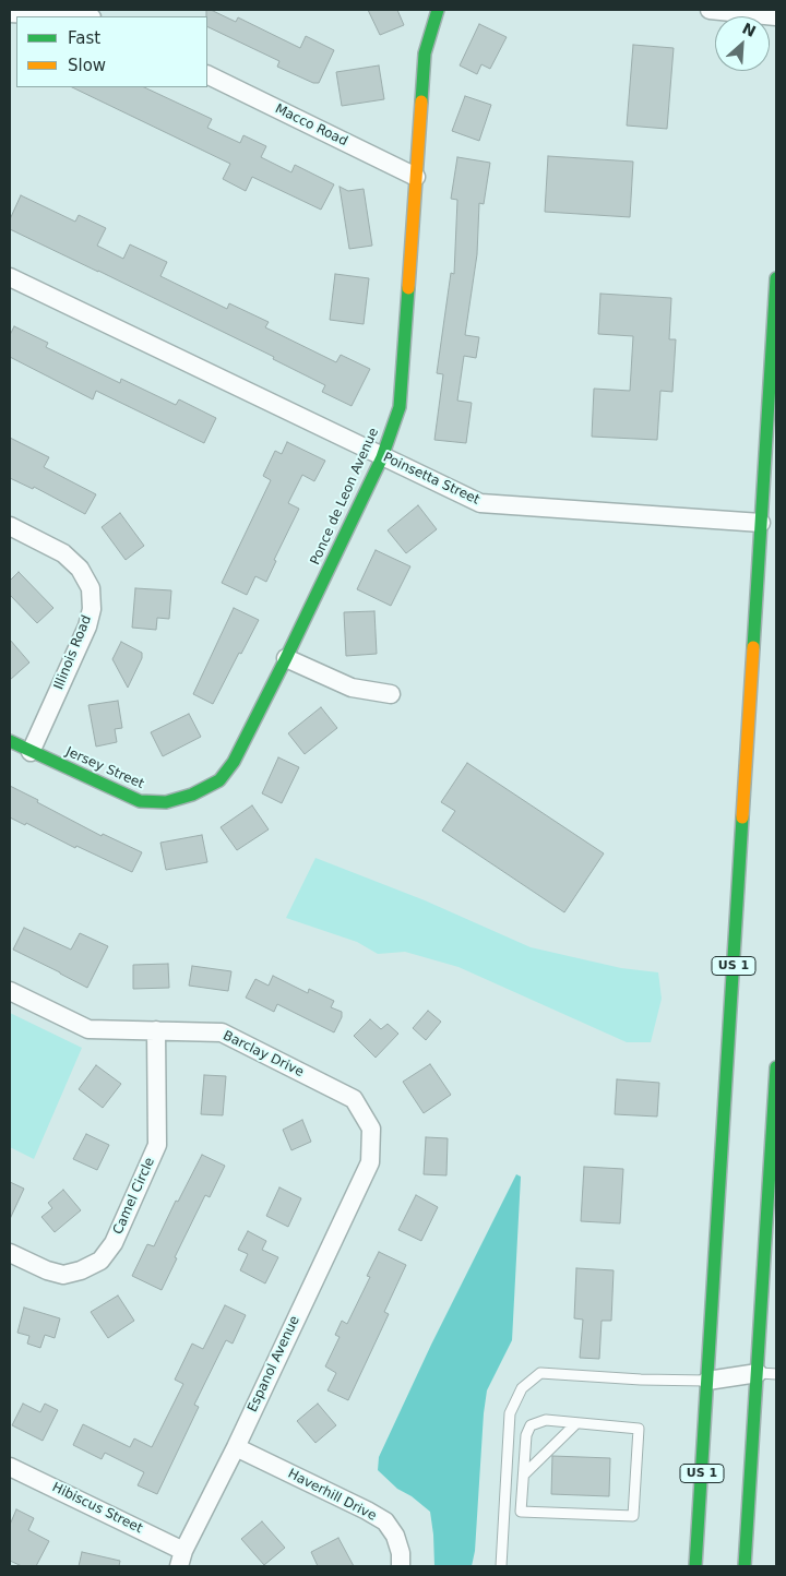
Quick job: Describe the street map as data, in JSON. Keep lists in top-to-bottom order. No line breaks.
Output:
{"streets":{"main road":["Ponce de Leon Avenue","Jersey Street","US 1"],"street":["Macco Road","Poinsetta Street","Illinois Road","Barclay Drive","Camel Circle","Espanol Avenue","Haverhill Drive","Hibiscus Street"]},"crossings":[["Macco Road","Ponce de Leon Avenue"],["Poinsetta Street","Ponce de Leon Avenue"],["Poinsetta Street","US 1"],["Ponce de Leon Avenue","Jersey Street"],["Illinois Road","Jersey Street"],["Barclay Drive","Camel Circle"],["Barclay Drive","Espanol Avenue"],["Espanol Avenue","Haverhill Drive"],["Espanol Avenue","Hibiscus Street"]],"legend":["Fast","Slow"],"north":"top right"}
